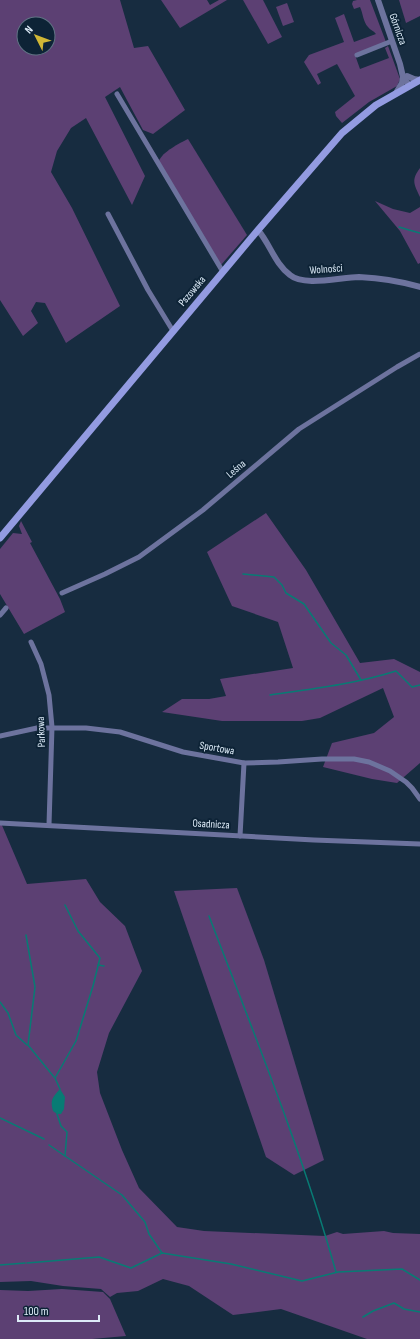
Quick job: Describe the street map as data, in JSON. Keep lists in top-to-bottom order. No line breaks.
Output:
{"streets":{"main road":["Pszowska"],"street":["Górnicza","Wolności","Leśna","Parkowa","Sportowa","Osadnicza"]},"crossings":[["Górnicza","Pszowska"],["Wolności","Pszowska"],["Parkowa","Sportowa"],["Parkowa","Osadnicza"]],"scale_bar":"100 m","north":"top left"}
